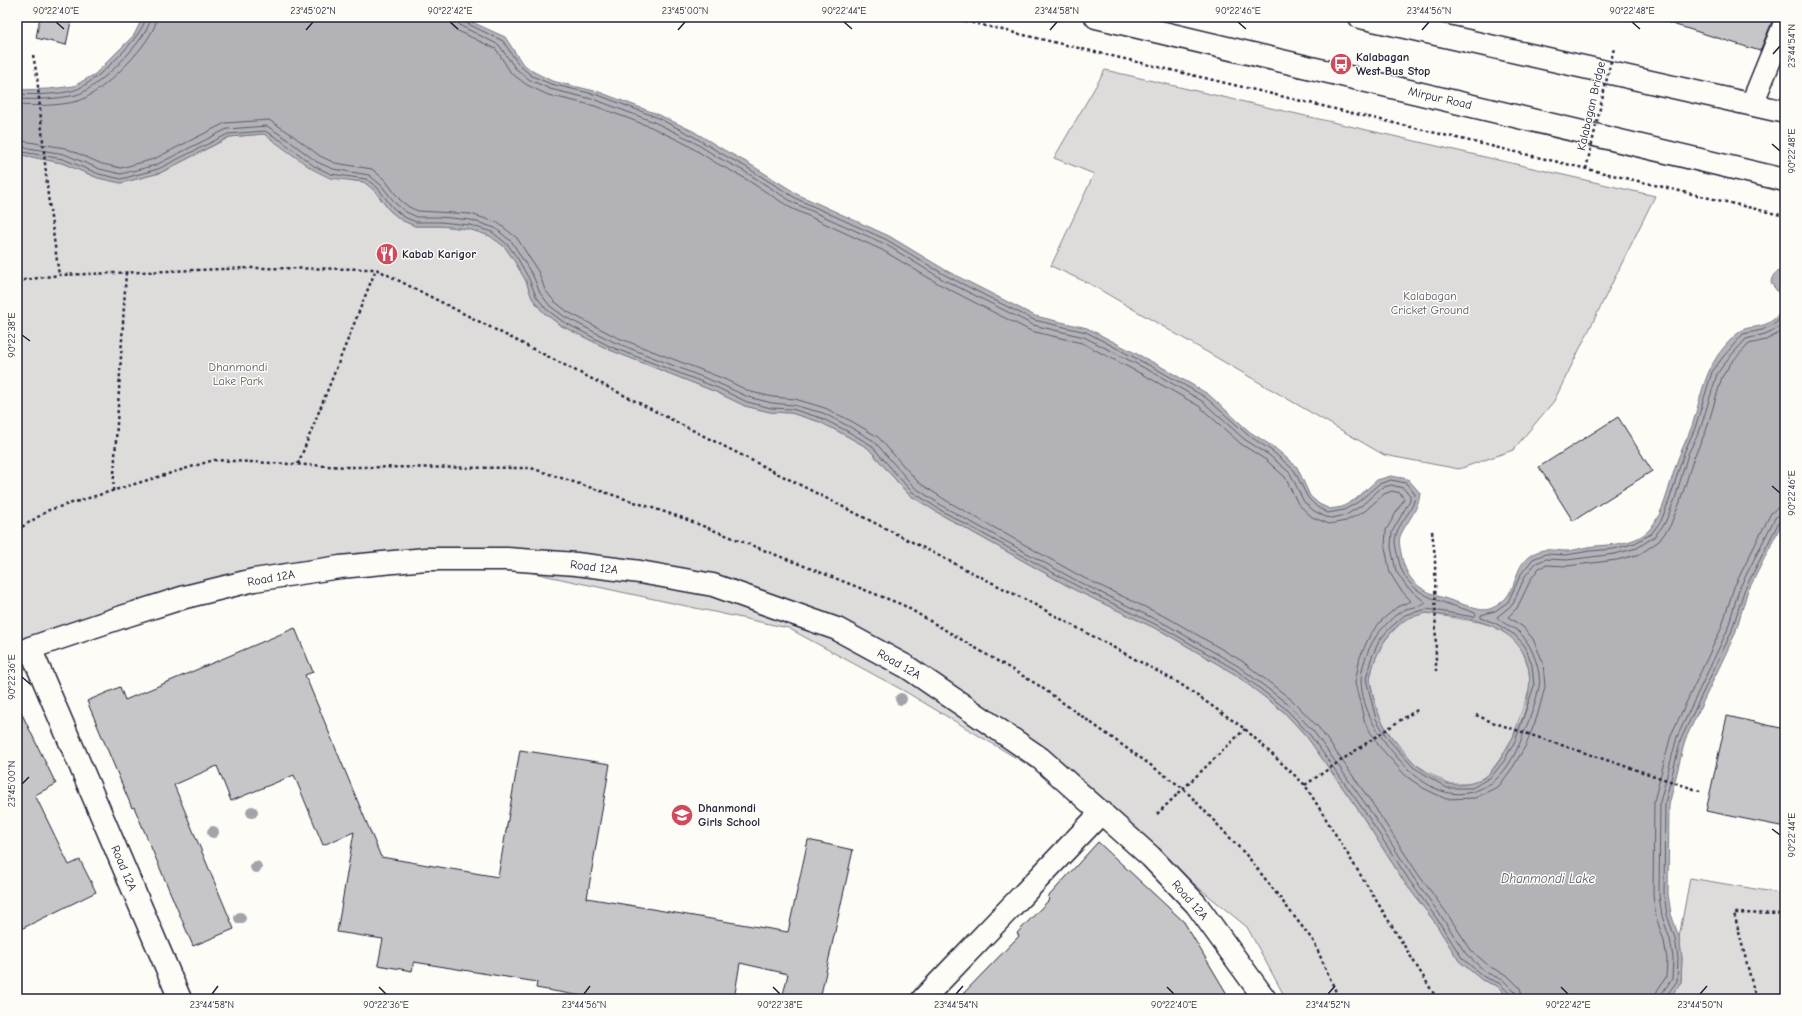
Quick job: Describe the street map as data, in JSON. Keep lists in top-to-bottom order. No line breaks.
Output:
{"streets":{"main road":["Mirpur Road","Road 12A"],"path":["Kalabagan Bridge"]},"water":["Dhanmondi Lake"],"parks":["Kalabagan Cricket Ground","Dhanmondi Lake Park"],"places":{"bus stop":["Kalabagan West Bus Stop"],"restaurant":["Kabab Karigor"],"school or university":["Dhanmondi Girls School"]},"coordinates":["90°22'40\"E","23°45'02\"N","90°22'42\"E","23°45'00\"N","90°22'44\"E","23°44'58\"N","90°22'46\"E","23°44'56\"N","90°22'48\"E","23°44'54\"N","90°22'38\"E","90°22'36\"E","23°44'52\"N","23°44'50\"N"]}
